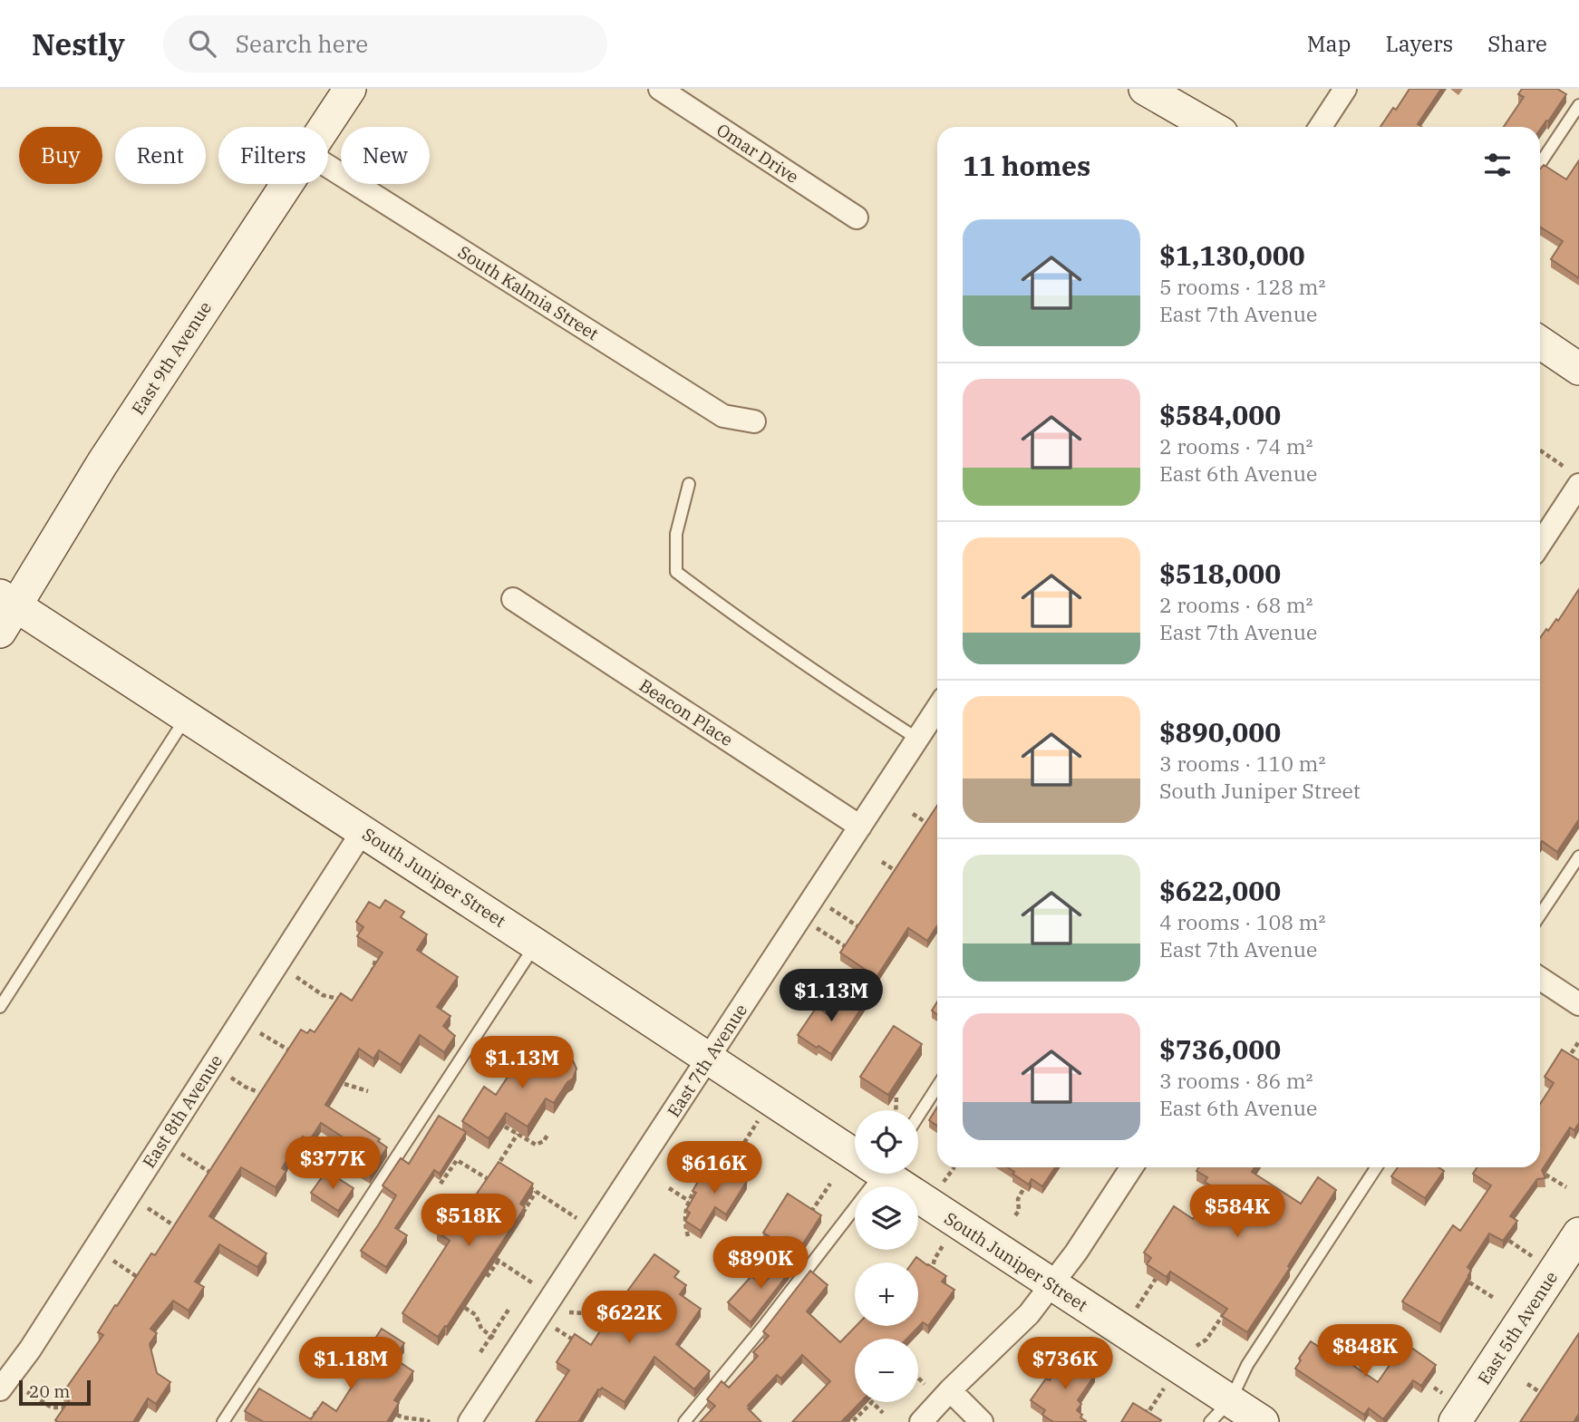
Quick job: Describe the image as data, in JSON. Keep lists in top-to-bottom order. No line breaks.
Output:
{"streets":{"main road":["East 9th Avenue","South Juniper Street","East 5th Avenue"],"street":["Omar Drive","South Kalmia Street","Beacon Place","East 7th Avenue","East 8th Avenue"]},"crossings":[["East 9th Avenue","South Juniper Street"],["Beacon Place","East 7th Avenue"],["South Juniper Street","East 7th Avenue"],["South Juniper Street","East 8th Avenue"]],"scale_bar":"20 m","page":{"header":"Nestly","search":"Search here","nav":["Map","Layers","Share"],"chip":["Buy","Rent","Filters","New"],"heading":"11 homes","list":[{"name":"$1,130,000","note":"5 rooms · 128 m² · East 7th Avenue"},{"name":"$584,000","note":"2 rooms · 74 m² · East 6th Avenue"},{"name":"$518,000","note":"2 rooms · 68 m² · East 7th Avenue"},{"name":"$890,000","note":"3 rooms · 110 m² · South Juniper Street"},{"name":"$622,000","note":"4 rooms · 108 m² · East 7th Avenue"},{"name":"$736,000","note":"3 rooms · 86 m² · East 6th Avenue"}],"price":["$1.13M","$1.13M","$377K","$616K","$584K","$518K","$890K","$622K","$848K","$1.18M","$736K"],"map_buttons":["+","−"],"scale":"20 m"}}
